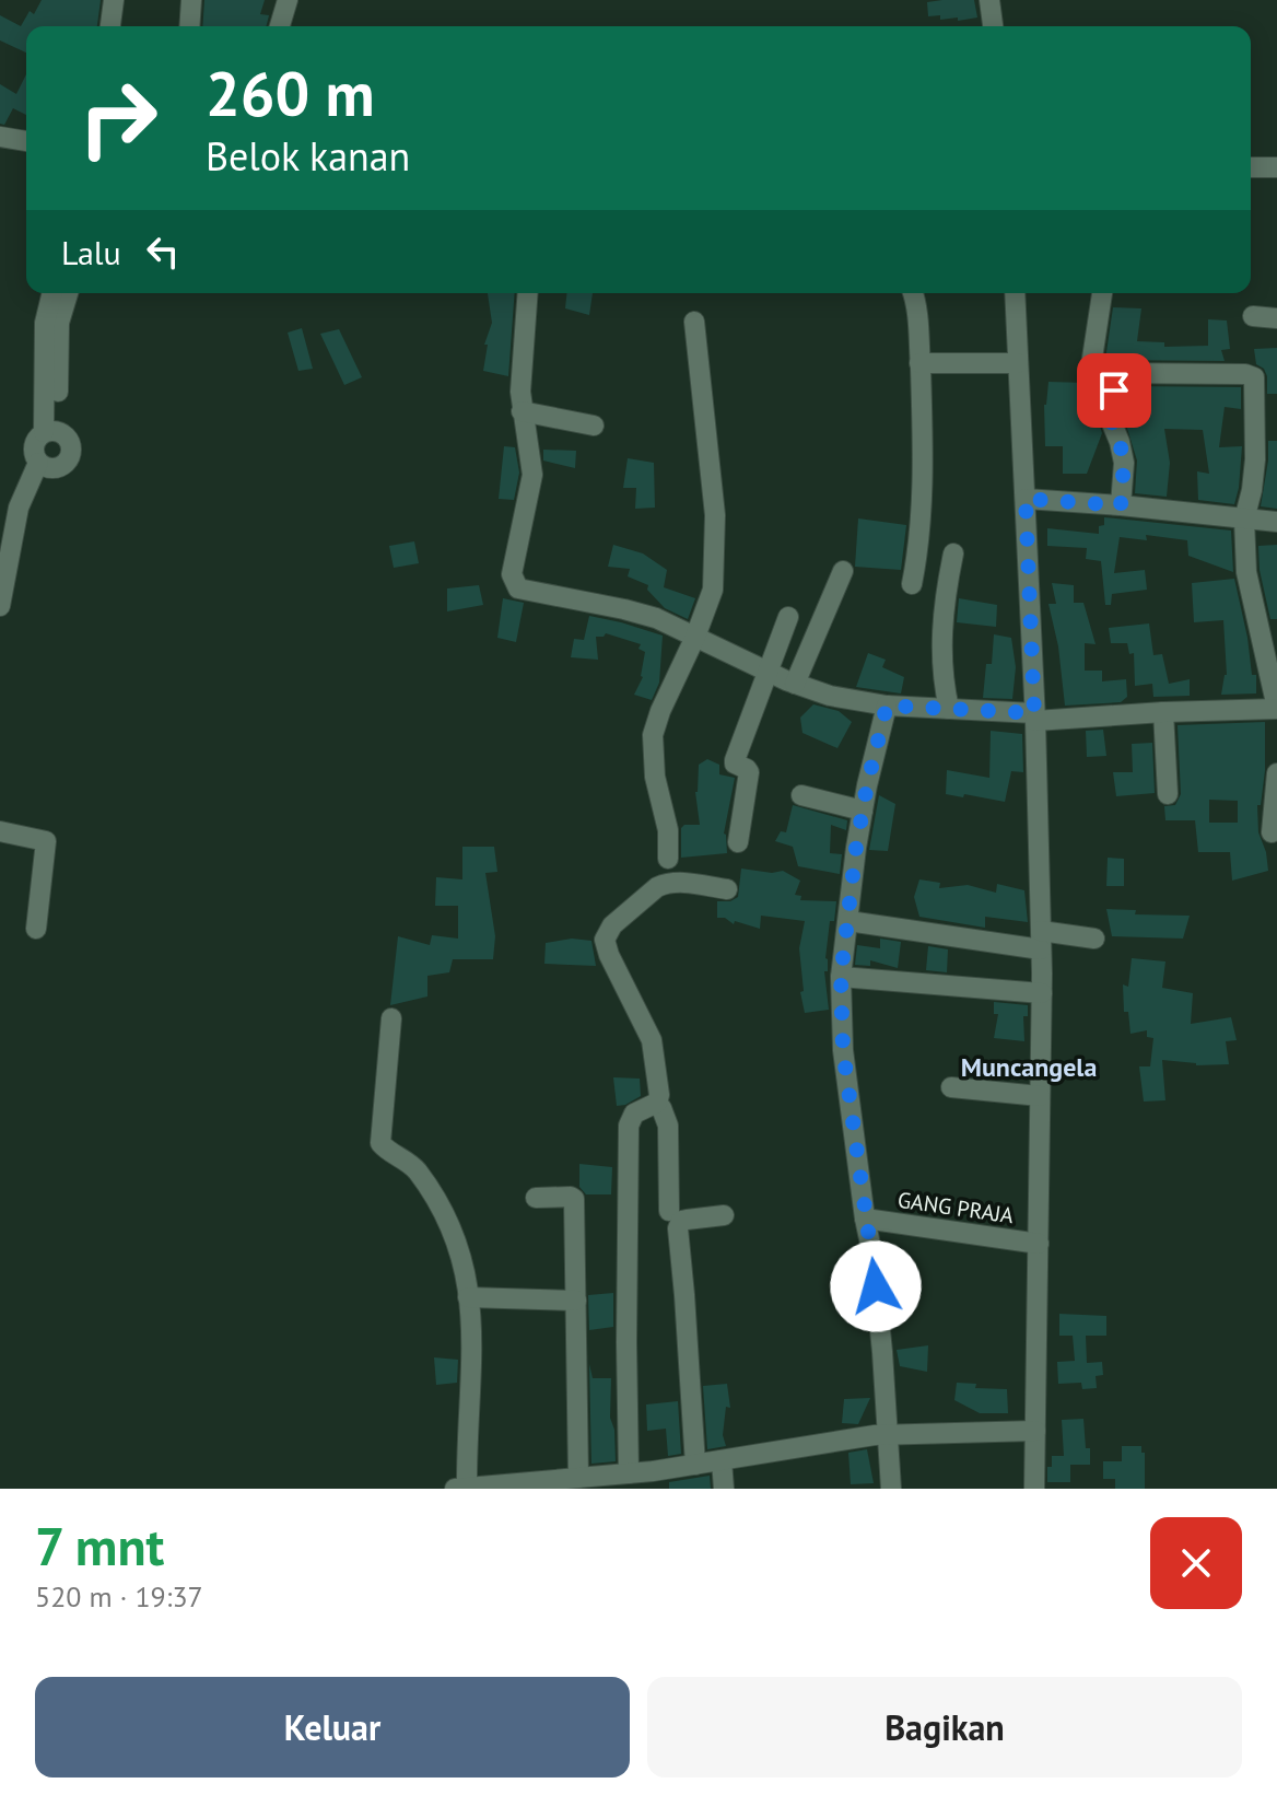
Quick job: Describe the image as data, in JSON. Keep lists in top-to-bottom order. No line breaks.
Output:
{"streets":{"street":["GANG PRAJA"]},"districts":["Muncangela"],"page":{"turn":["260 m","Belok kanan"],"then":"Lalu","heading":["7 mnt","520 m · 19:37"],"buttons":["Keluar","Bagikan"]}}
